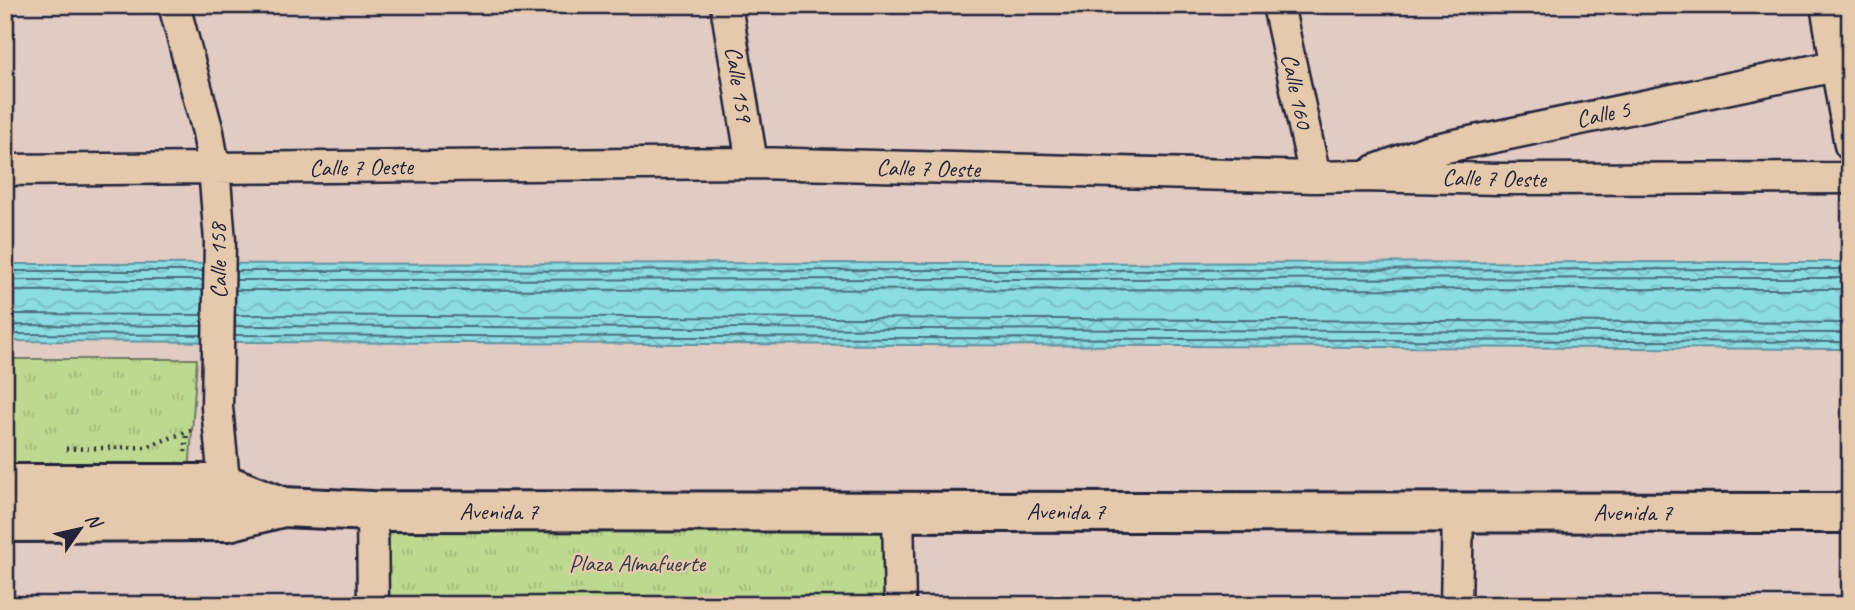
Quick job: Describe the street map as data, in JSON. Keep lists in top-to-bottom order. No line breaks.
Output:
{"streets":{"main road":["Avenida 7"],"street":["Calle 159","Calle 160","Calle 5","Calle 7 Oeste","Calle 158"]},"crossings":[["Calle 159","Calle 7 Oeste"],["Calle 160","Calle 7 Oeste"],["Calle 5","Calle 7 Oeste"],["Calle 7 Oeste","Calle 158"],["Calle 158","Avenida 7"]],"parks":["Plaza Almafuerte"],"north":"top right"}
